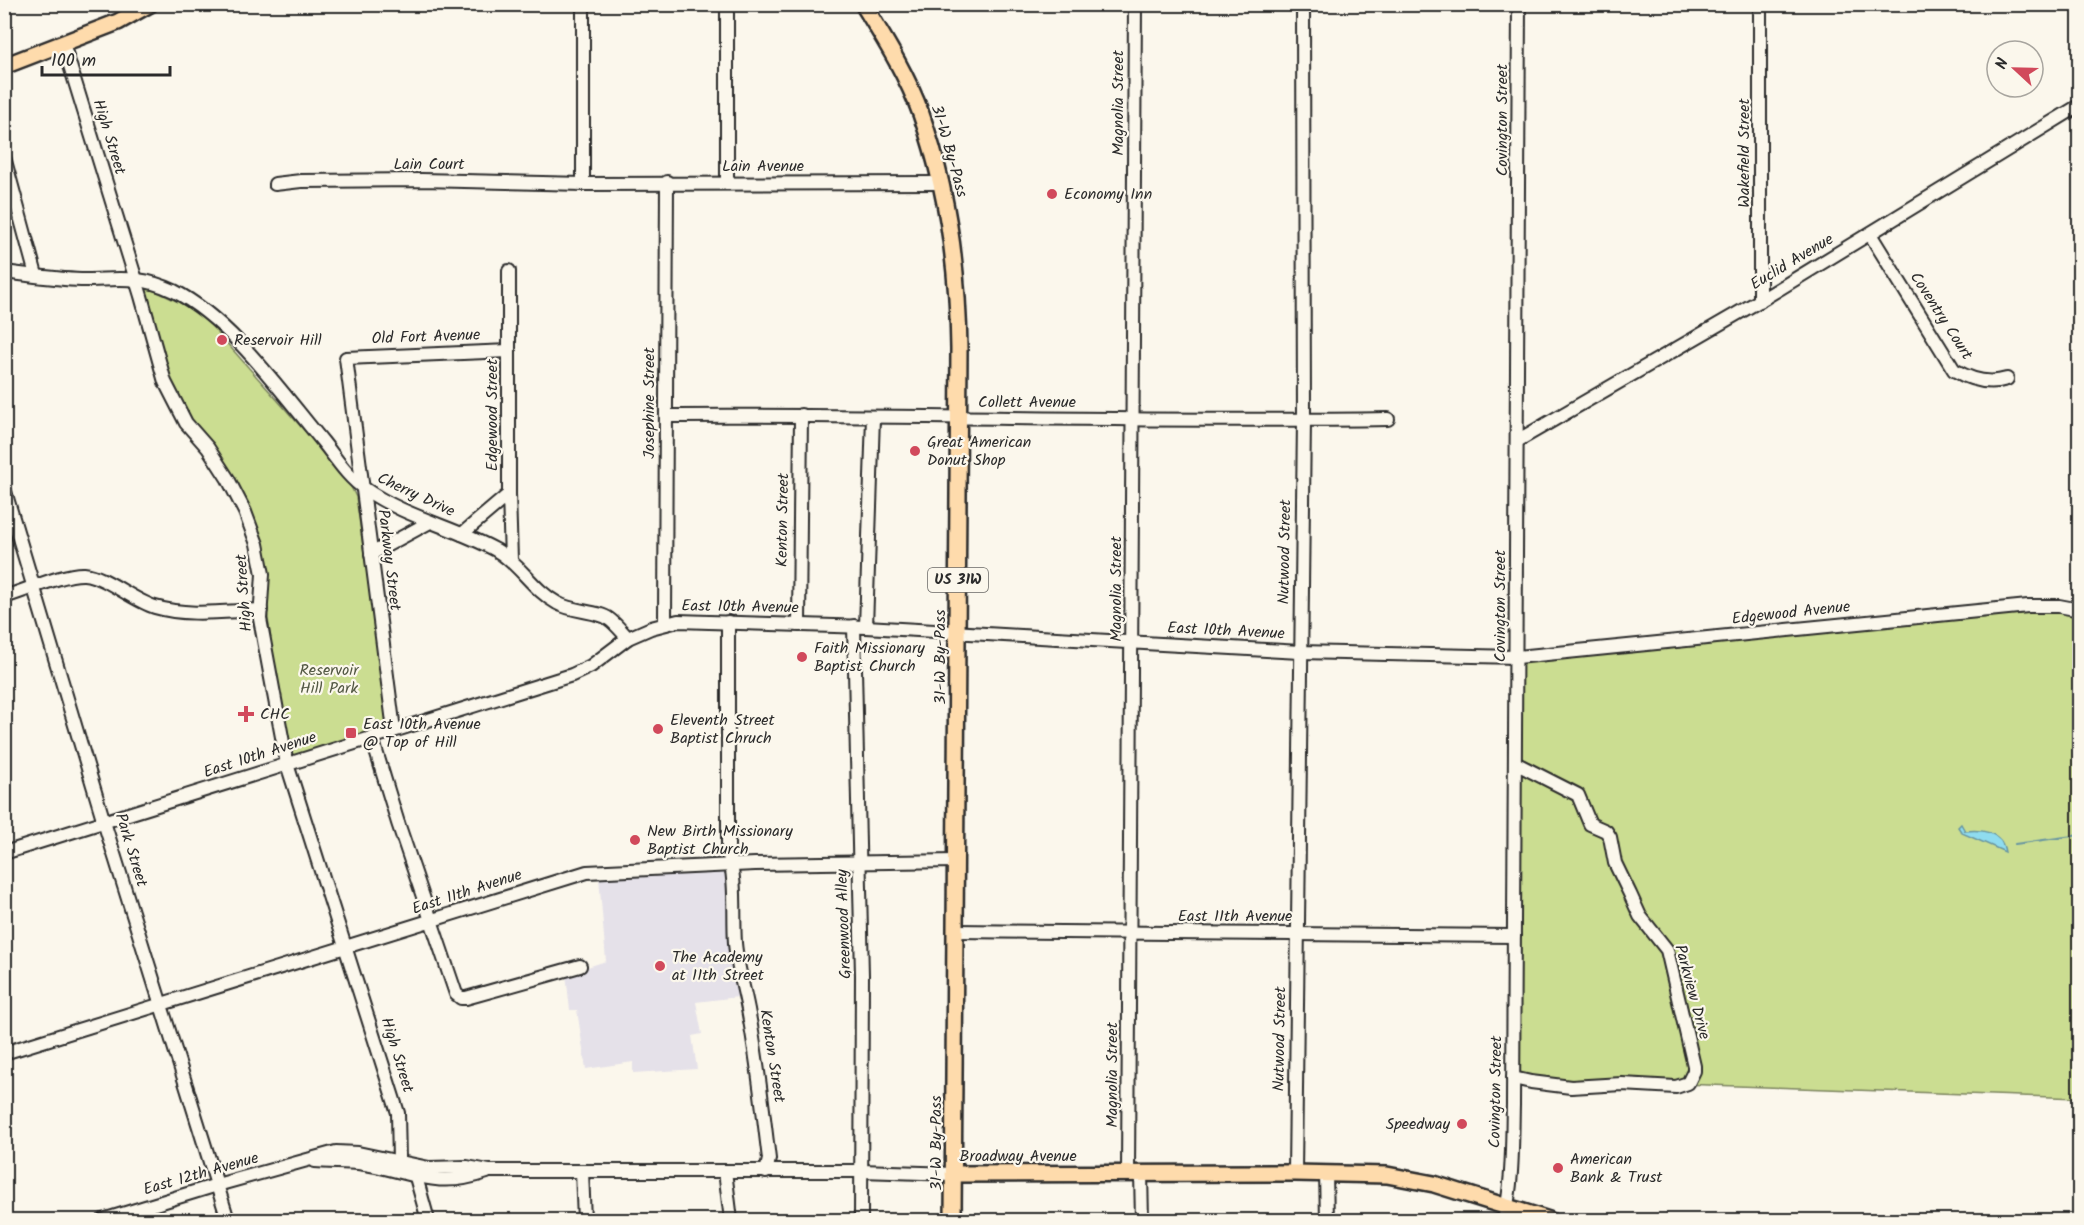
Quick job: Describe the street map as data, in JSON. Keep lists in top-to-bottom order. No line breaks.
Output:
{"streets":{"main road":["31-W By-Pass","US 31W","Broadway Avenue"],"street":["Magnolia Street","Covington Street","High Street","Wakefield Street","Lain Court","Lain Avenue","Euclid Avenue","Coventry Court","Old Fort Avenue","Collett Avenue","Josephine Street","Edgewood Street","Cherry Drive","Kenton Street","Nutwood Street","Parkway Street","East 10th Avenue","Edgewood Avenue","Park Street","East 11th Avenue","Greenwood Alley","Parkview Drive","East 12th Avenue"]},"crossings":[["Magnolia Street","Collett Avenue"],["Magnolia Street","East 10th Avenue"],["Magnolia Street","East 11th Avenue"],["Magnolia Street","Broadway Avenue"],["Covington Street","Euclid Avenue"],["Covington Street","East 10th Avenue"],["Covington Street","Edgewood Avenue"],["Covington Street","East 11th Avenue"],["Covington Street","Parkview Drive"],["Covington Street","Broadway Avenue"],["High Street","Cherry Drive"],["High Street","East 10th Avenue"],["High Street","East 11th Avenue"],["High Street","Broadway Avenue"],["High Street","East 12th Avenue"],["31-W By-Pass","Lain Avenue"],["31-W By-Pass","Collett Avenue"],["31-W By-Pass","East 10th Avenue"],["31-W By-Pass","East 11th Avenue"],["31-W By-Pass","Broadway Avenue"],["Wakefield Street","Euclid Avenue"],["Lain Court","Lain Avenue"],["Lain Avenue","Josephine Street"],["Euclid Avenue","Coventry Court"],["Old Fort Avenue","Edgewood Street"],["Old Fort Avenue","Parkway Street"],["Collett Avenue","Josephine Street"],["Collett Avenue","Kenton Street"],["Collett Avenue","Nutwood Street"],["Josephine Street","East 10th Avenue"],["Edgewood Street","Cherry Drive"],["Cherry Drive","Parkway Street"],["Cherry Drive","East 10th Avenue"],["Kenton Street","East 10th Avenue"],["Kenton Street","East 11th Avenue"],["Kenton Street","Broadway Avenue"],["Nutwood Street","East 10th Avenue"],["Nutwood Street","East 11th Avenue"],["Nutwood Street","Broadway Avenue"],["Parkway Street","East 10th Avenue"],["East 10th Avenue","Edgewood Avenue"],["East 10th Avenue","Park Street"],["East 10th Avenue","Greenwood Alley"],["Park Street","East 11th Avenue"],["Park Street","East 12th Avenue"],["East 11th Avenue","Greenwood Alley"],["Greenwood Alley","Broadway Avenue"],["Broadway Avenue","East 12th Avenue"]],"parks":["Reservoir Hill Park"],"places":{"other":["Economy Inn","Reservoir Hill","Great American Donut Shop","Faith Missionary Baptist Church","Eleventh Street Baptist Chruch","New Birth Missionary Baptist Church","The Academy at 11th Street","Speedway","American Bank & Trust"],"health":["CHC"],"transit":["East 10th Avenue @ Top of Hill"]},"scale_bar":"100 m","north":"left"}
